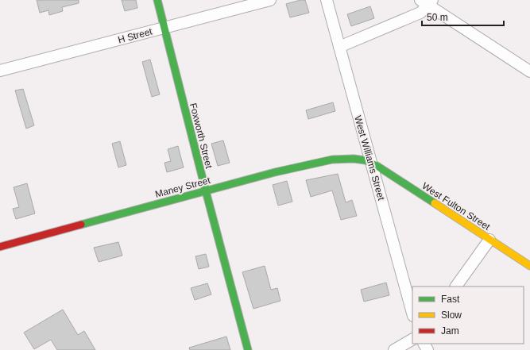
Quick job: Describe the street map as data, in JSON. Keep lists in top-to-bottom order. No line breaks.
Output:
{"streets":{"street":["H Street","Foxworth Street","West Williams Street","Maney Street","West Fulton Street"]},"crossings":[["H Street","Foxworth Street"],["Foxworth Street","Maney Street"],["West Williams Street","Maney Street"],["West Williams Street","West Fulton Street"],["Maney Street","West Fulton Street"]],"legend":["Fast","Slow","Jam"],"scale_bar":"50 m"}
